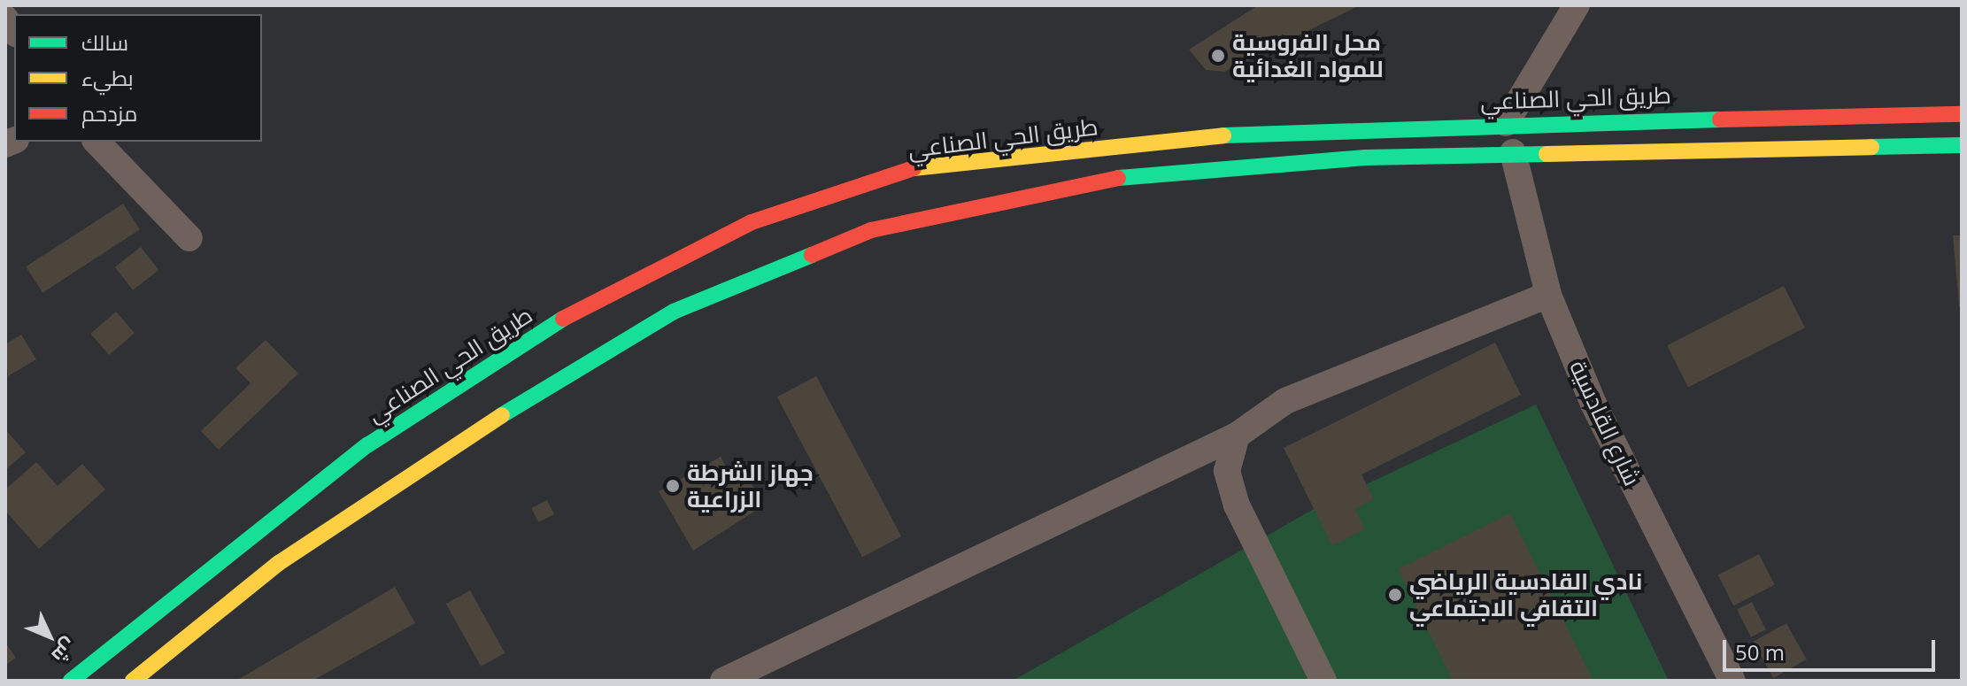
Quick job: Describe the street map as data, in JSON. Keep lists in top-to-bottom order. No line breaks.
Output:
{"streets":{"highway":["طريق الحي الصناعي"],"street":["شارع القادسية"]},"places":["محل الفروسية للمواد الغدائية","جهاز الشرطة الزراعية","نادي القادسية الرياضي التقافي الاجتماعي"],"legend":["سالك","بطيء","مزدحم"],"scale_bar":"50 m","north":"bottom right"}
